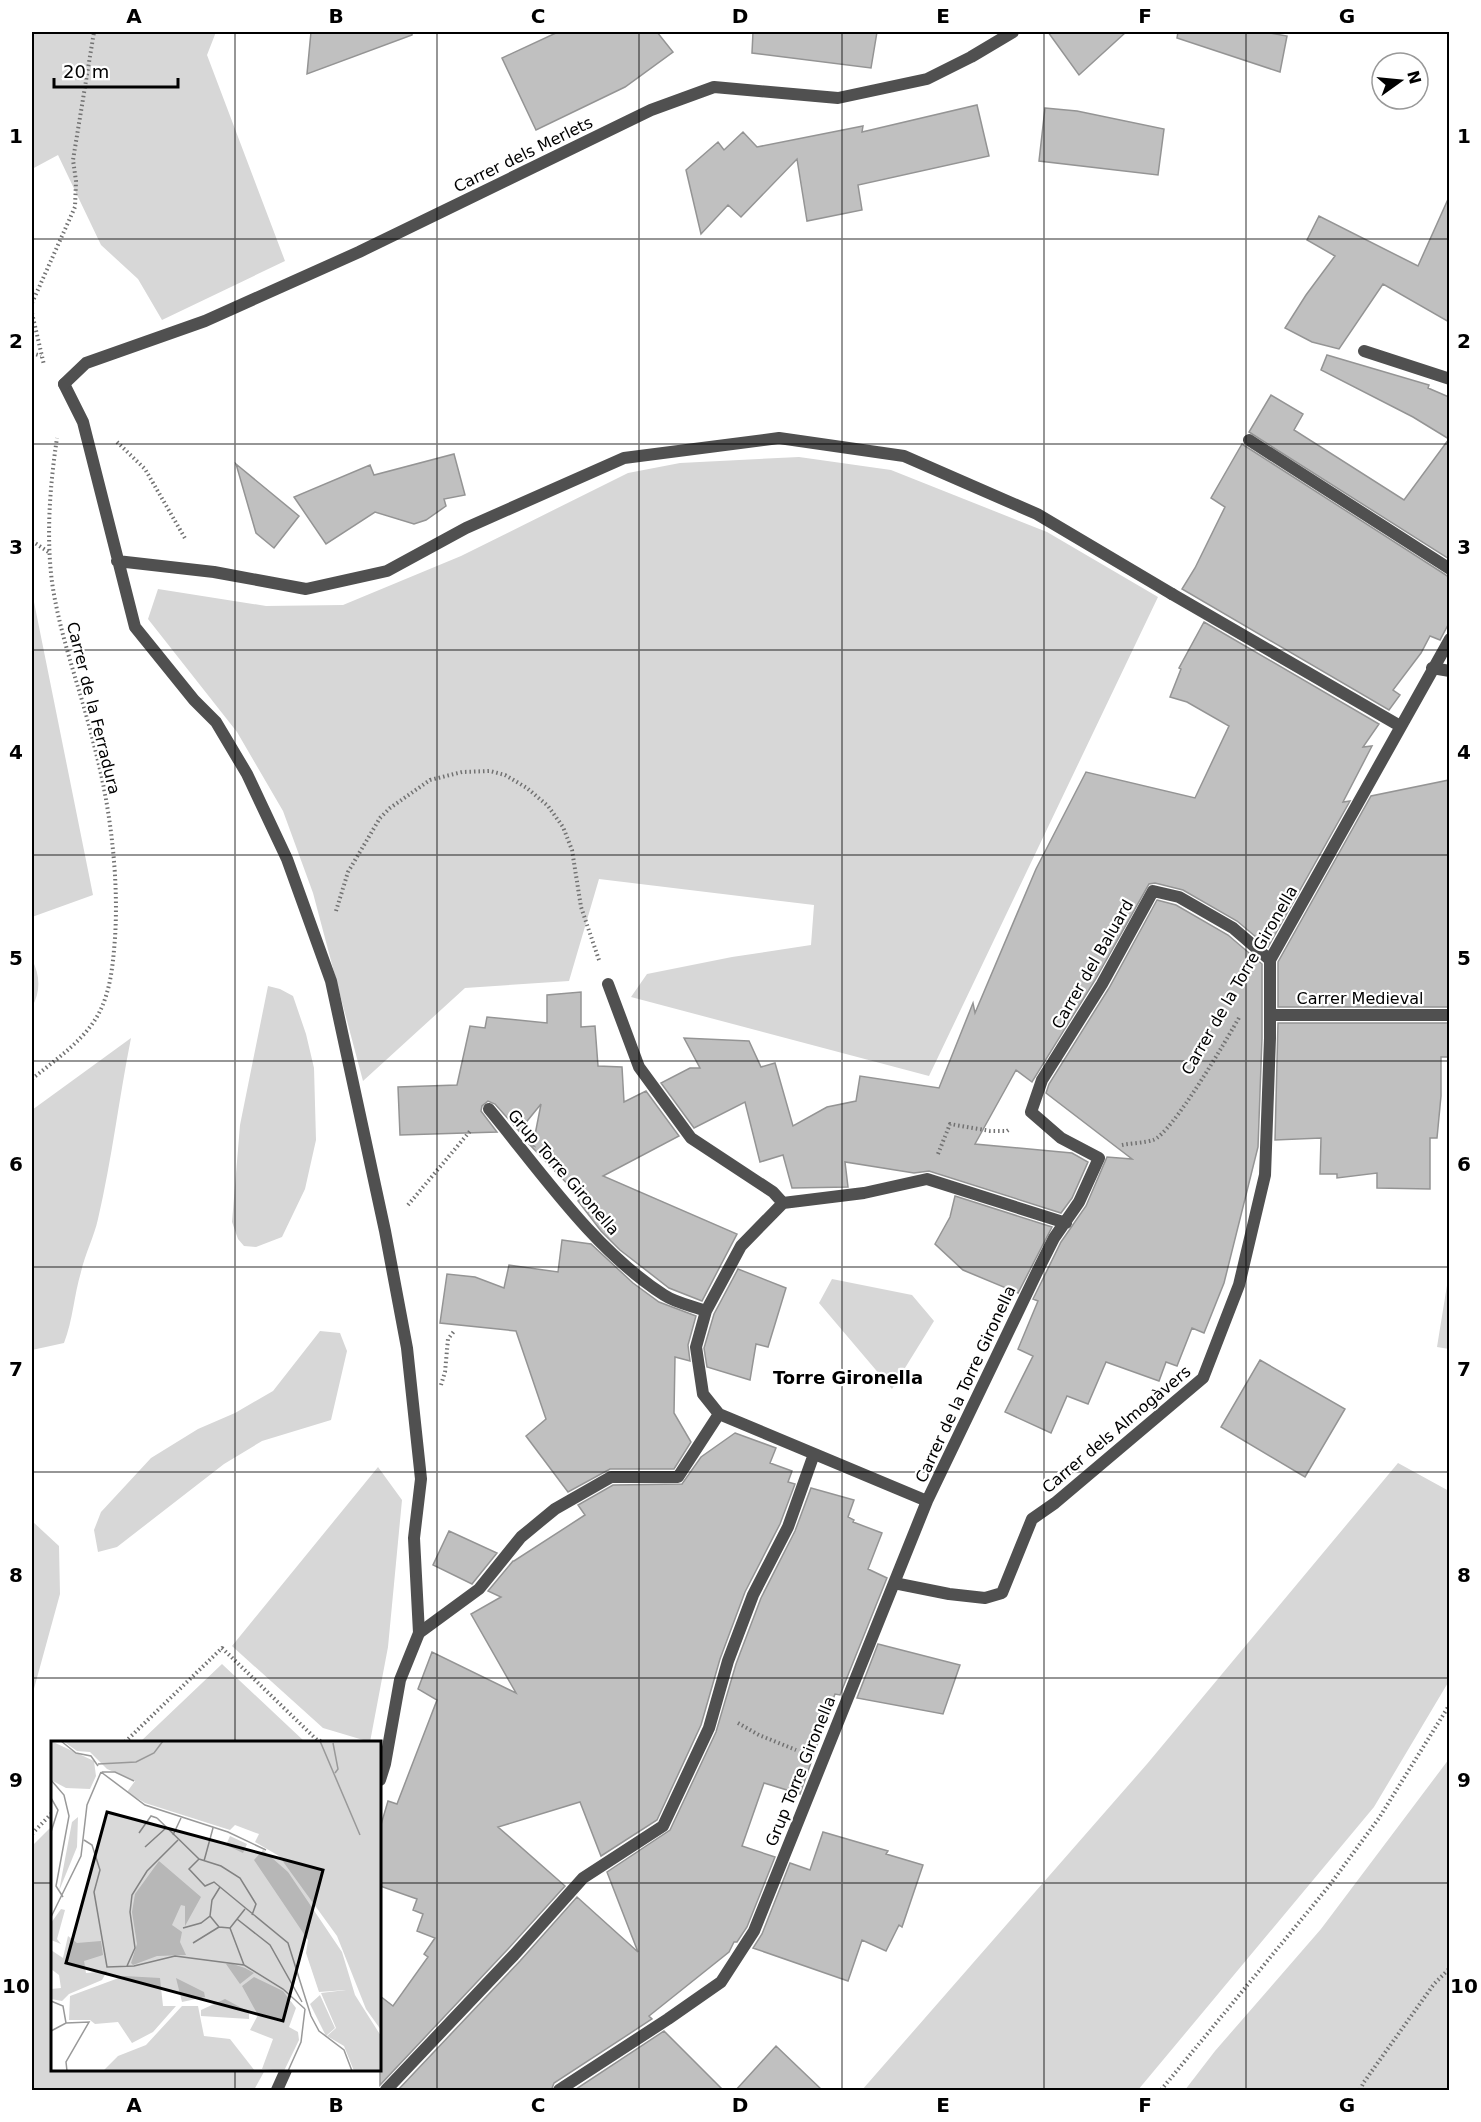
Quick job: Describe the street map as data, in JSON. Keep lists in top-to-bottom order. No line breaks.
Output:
{"streets":{"street":["Carrer dels Merlets","Carrer del Baluard","Carrer de la Torre Gironella","Carrer Medieval","Grup Torre Gironella","Carrer dels Almogàvers"],"path":["Carrer de la Ferradura"]},"crossings":[["Carrer del Baluard","Carrer de la Torre Gironella"],["Carrer del Baluard","Carrer dels Almogàvers"],["Carrer de la Torre Gironella","Grup Torre Gironella"],["Carrer de la Torre Gironella","Carrer dels Almogàvers"],["Carrer Medieval","Carrer dels Almogàvers"],["Grup Torre Gironella","Carrer dels Almogàvers"]],"districts":["Torre Gironella"],"scale_bar":"20 m","north":"right","grid":{"columns":["A","B","C","D","E","F","G"],"rows":["1","2","3","4","5","6","7","8","9","10"]}}
